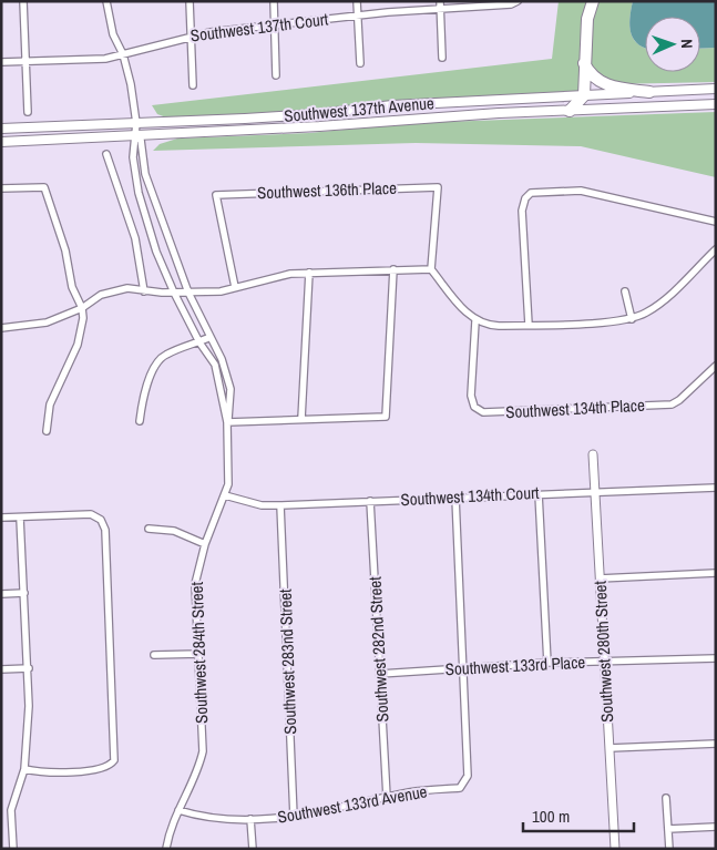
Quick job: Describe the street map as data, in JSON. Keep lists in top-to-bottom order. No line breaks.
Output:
{"streets":{"main road":["Southwest 137th Avenue"],"street":["Southwest 137th Court","Southwest 136th Place","Southwest 134th Place","Southwest 134th Court","Southwest 282nd Street","Southwest 280th Street","Southwest 284th Street","Southwest 283nd Street","Southwest 133rd Place","Southwest 133rd Avenue"]},"crossings":[["Southwest 137th Court","Southwest 284th Street"],["Southwest 137th Avenue","Southwest 284th Street"],["Southwest 134th Court","Southwest 282nd Street"],["Southwest 134th Court","Southwest 280th Street"],["Southwest 134th Court","Southwest 284th Street"],["Southwest 134th Court","Southwest 283nd Street"],["Southwest 282nd Street","Southwest 133rd Place"],["Southwest 282nd Street","Southwest 133rd Avenue"],["Southwest 280th Street","Southwest 133rd Place"],["Southwest 284th Street","Southwest 133rd Avenue"],["Southwest 283nd Street","Southwest 133rd Avenue"],["Southwest 133rd Place","Southwest 133rd Avenue"]],"scale_bar":"100 m","north":"right"}
